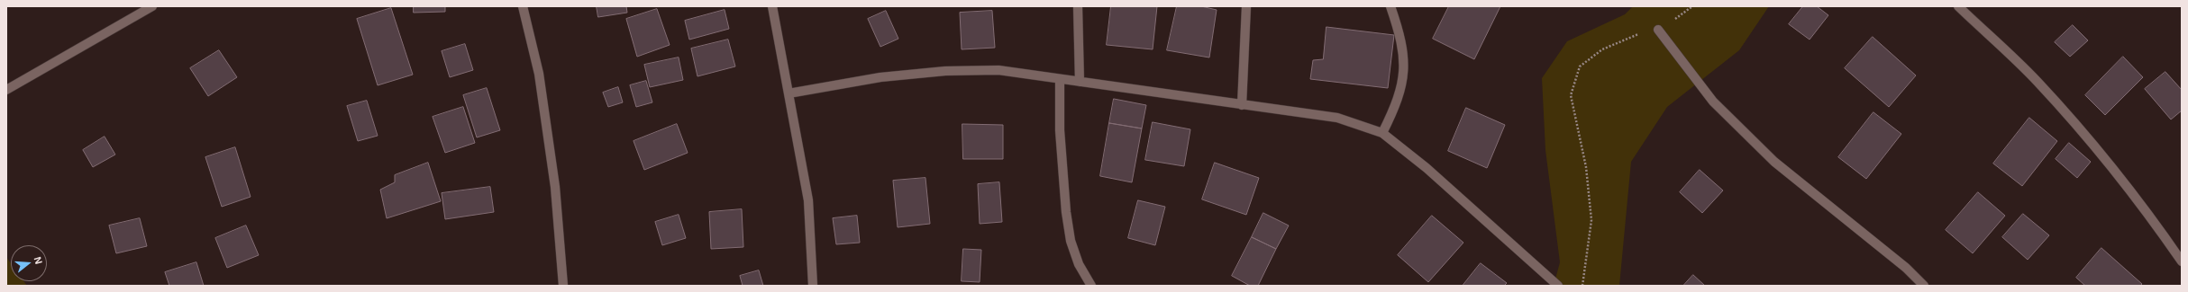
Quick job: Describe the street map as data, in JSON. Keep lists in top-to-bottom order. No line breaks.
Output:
{"north":"right"}
